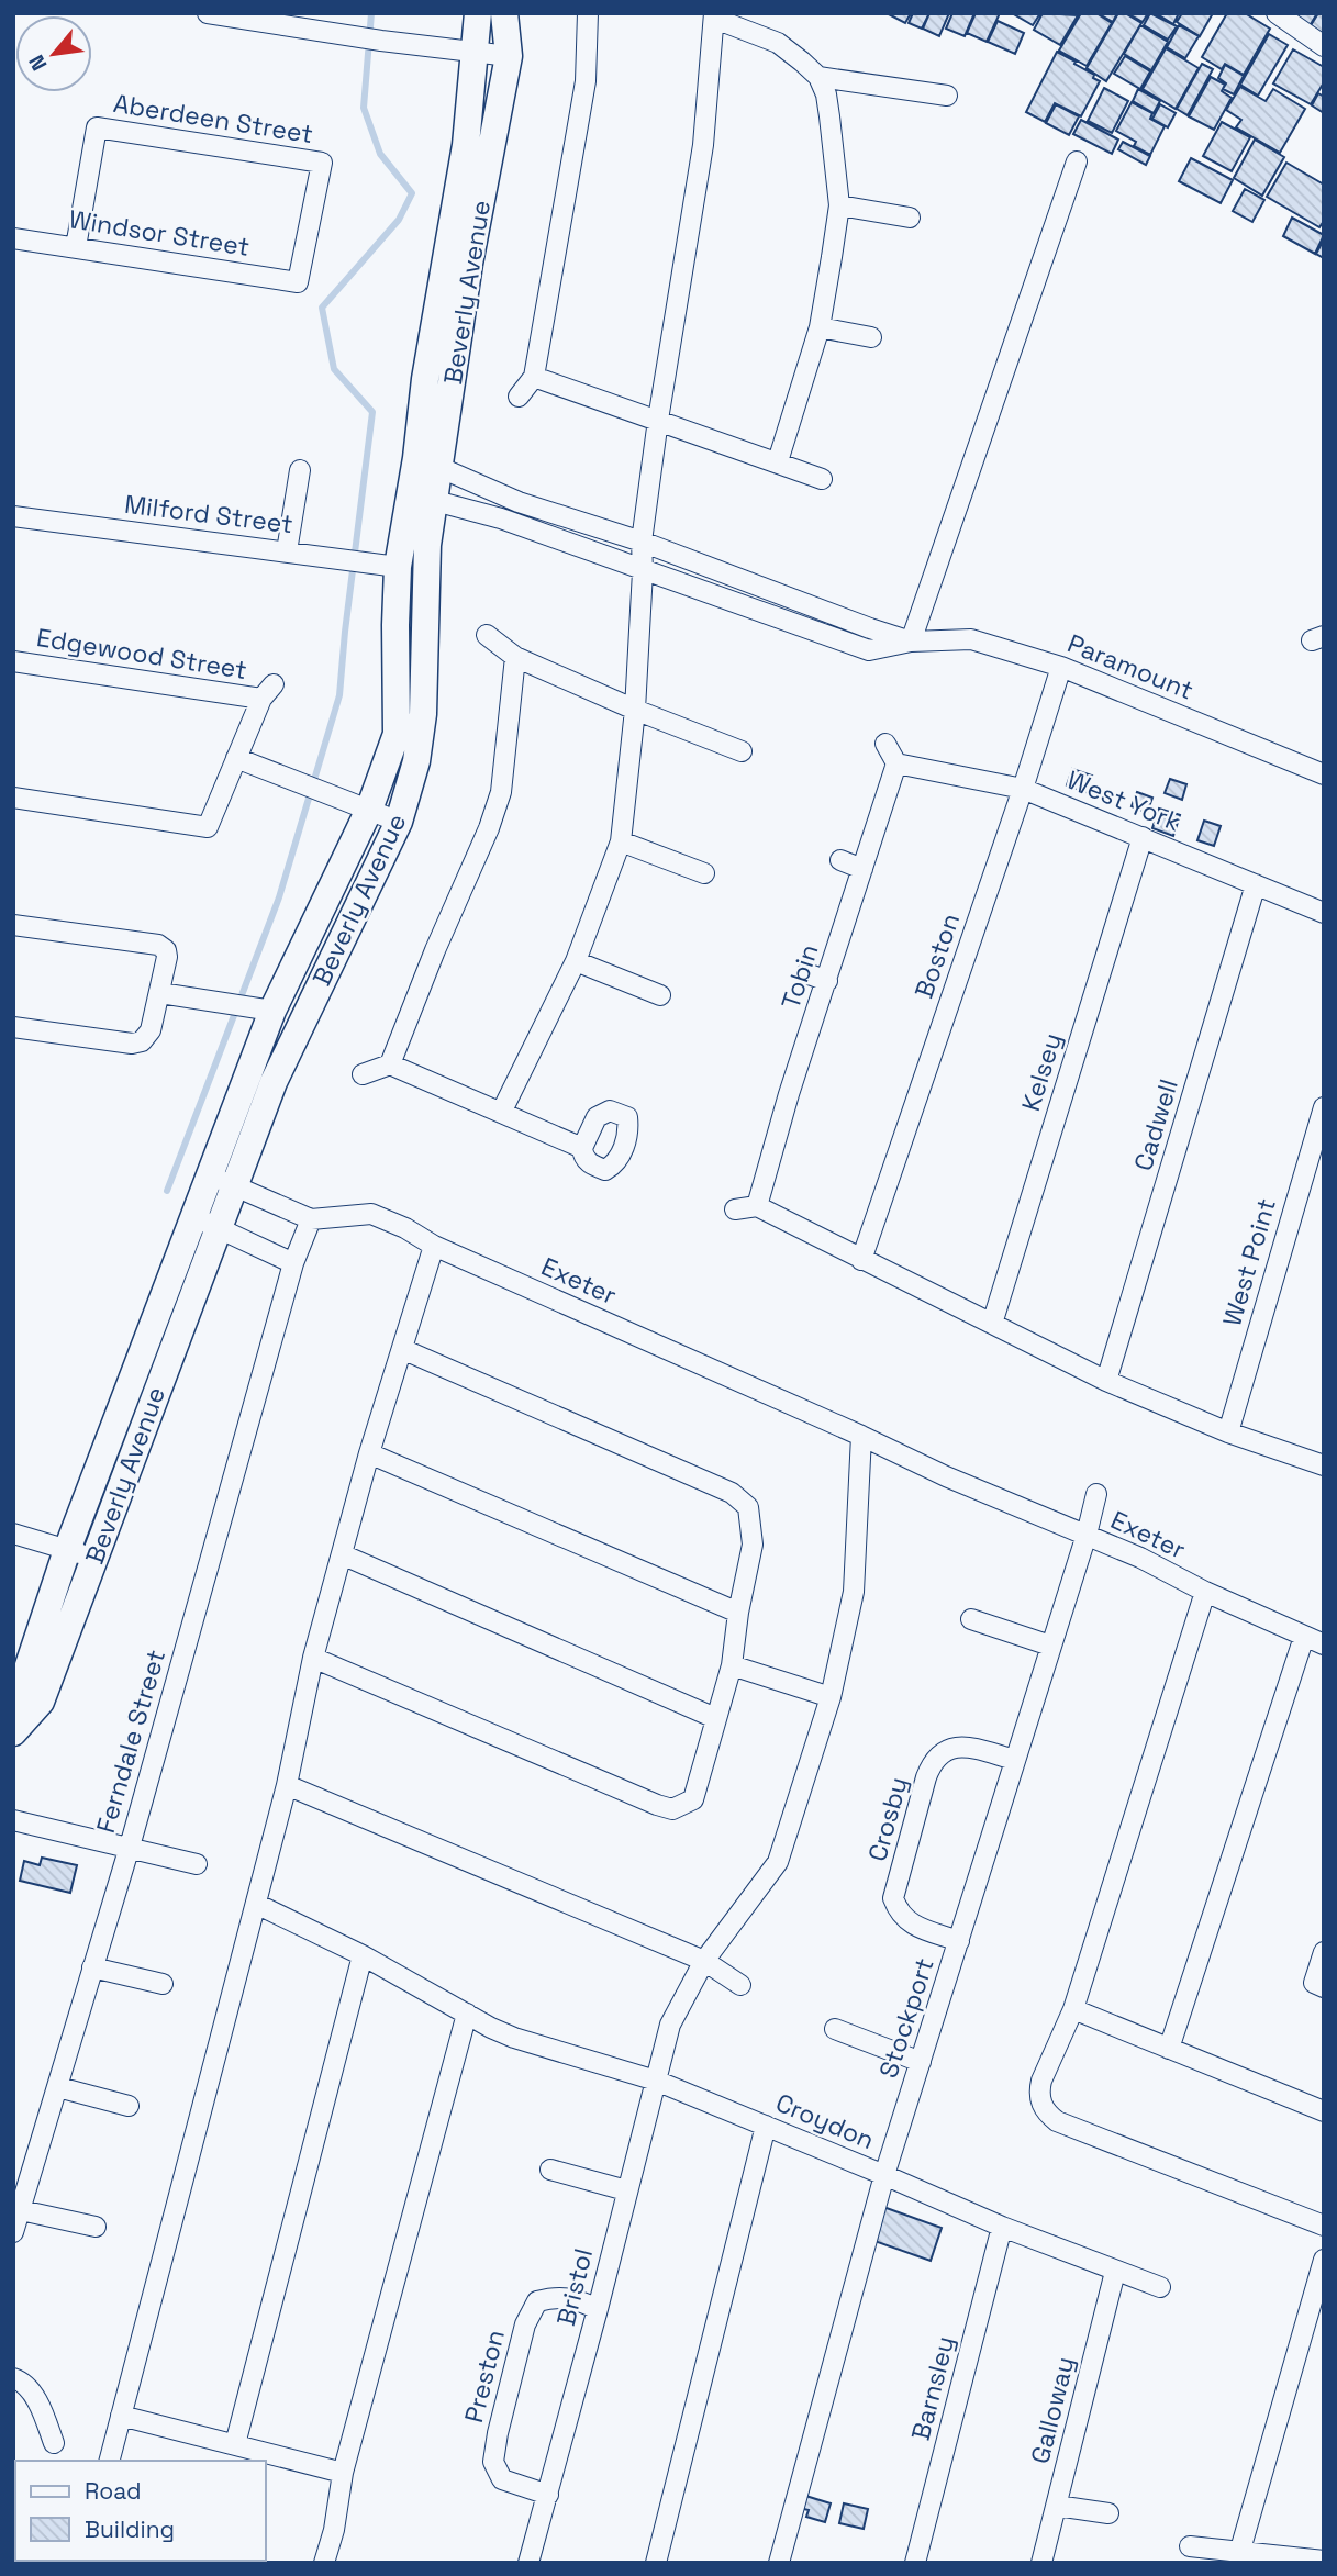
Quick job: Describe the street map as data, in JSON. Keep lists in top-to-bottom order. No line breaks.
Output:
{"streets":{"street":["Aberdeen Street","Windsor Street","Beverly Avenue","Milford Street","Edgewood Street","Paramount","West York","Boston","Tobin","Kelsey","Cadwell","West Point","Exeter","Ferndale Street","Crosby","Stockport","Croydon","Bristol","Preston","Barnsley","Galloway"]},"crossings":[["Aberdeen Street","Windsor Street"],["Beverly Avenue","Milford Street"],["Paramount","Boston"],["West York","Boston"],["West York","Tobin"],["West York","Kelsey"],["West York","Cadwell"],["Exeter","Ferndale Street"],["Exeter","Stockport"],["Exeter","Bristol"],["Crosby","Stockport"],["Stockport","Croydon"],["Croydon","Bristol"],["Croydon","Barnsley"],["Croydon","Galloway"],["Bristol","Preston"]],"legend":["Road","Building"],"north":"bottom left"}
